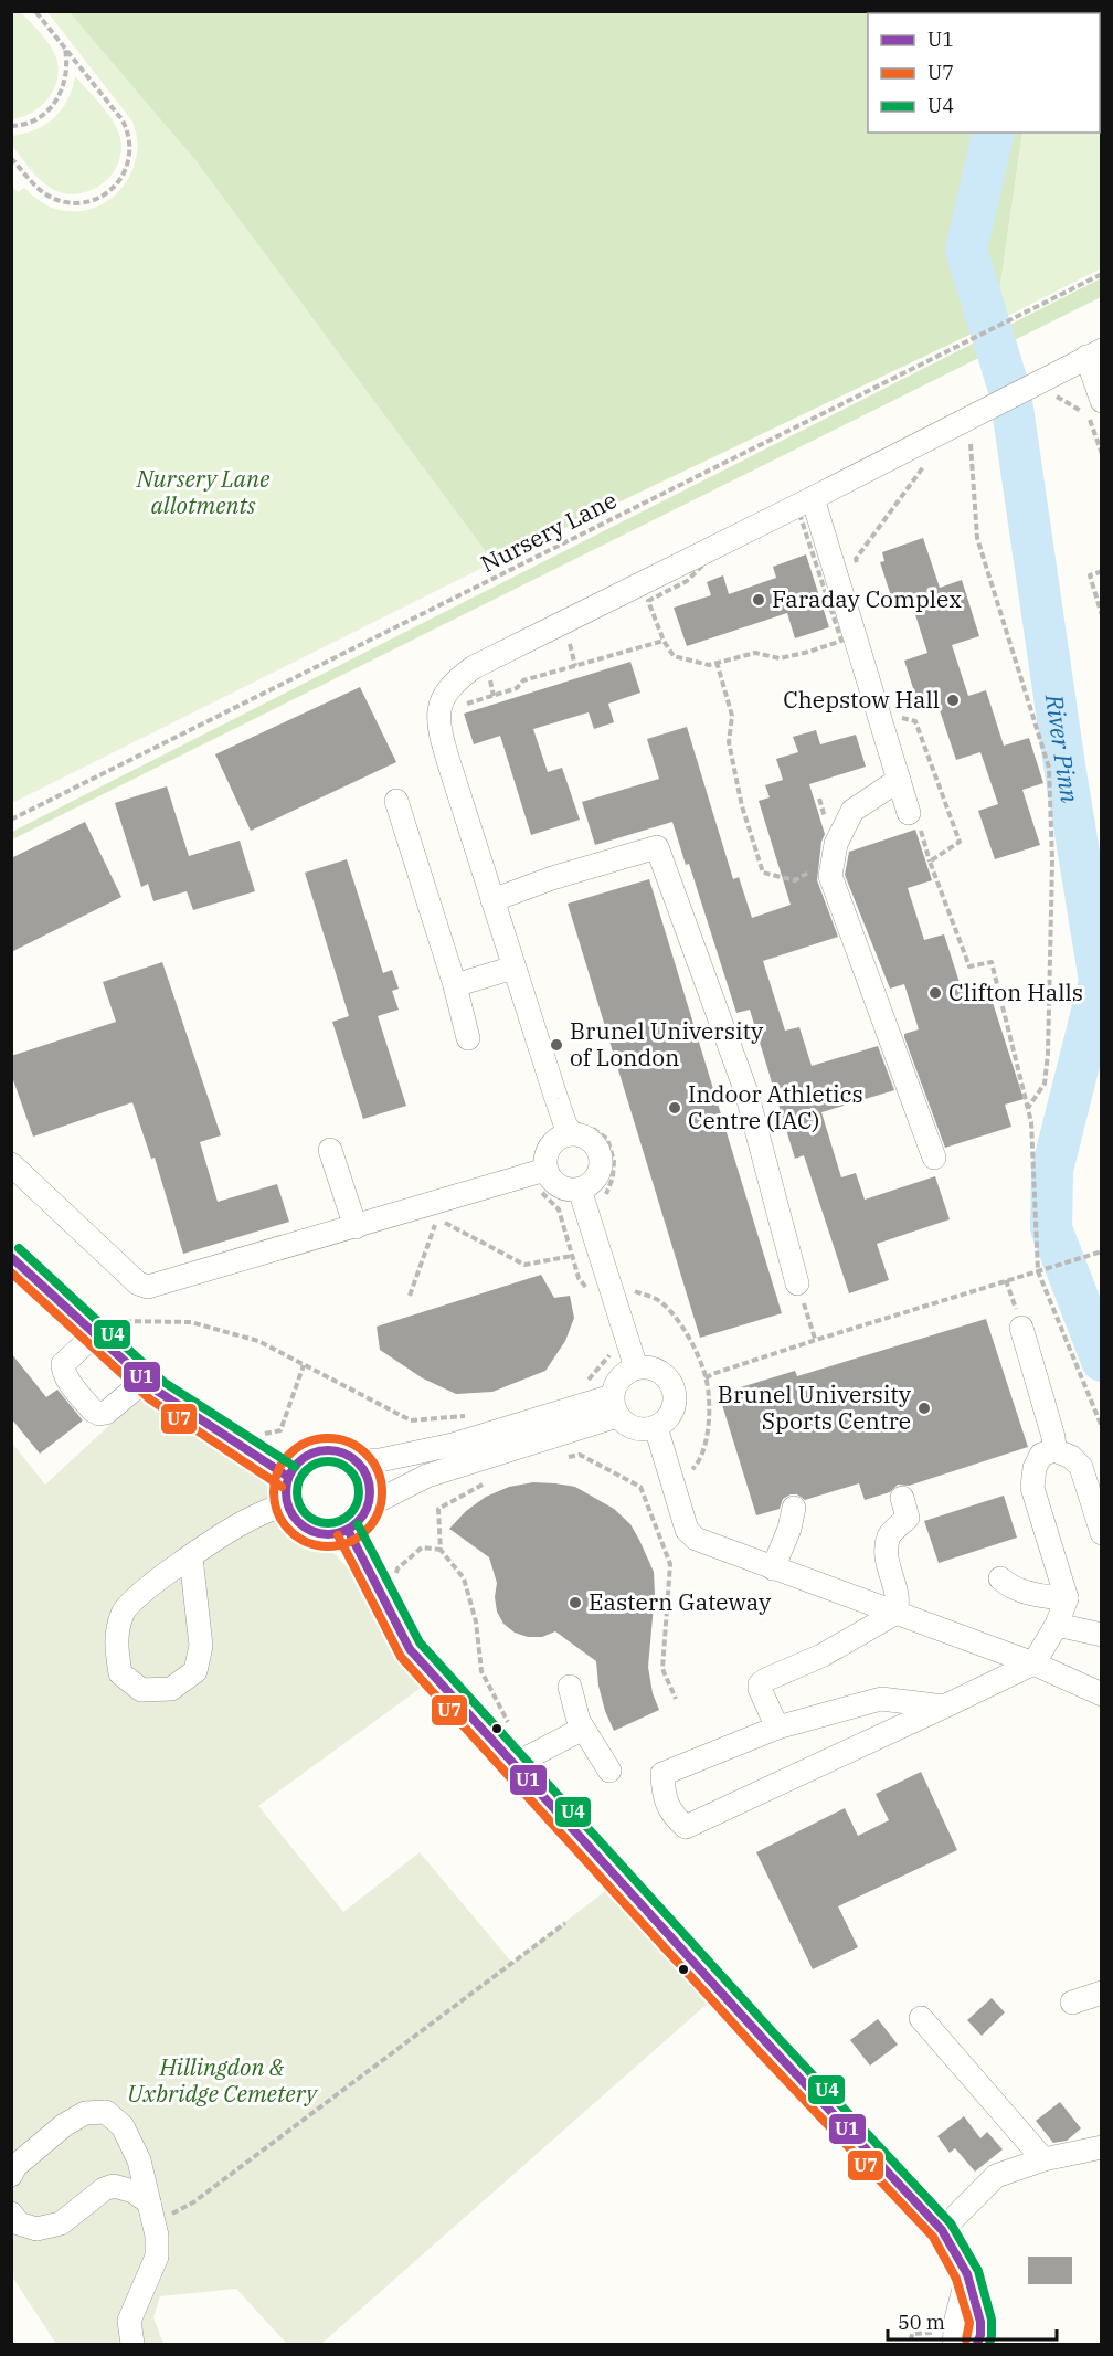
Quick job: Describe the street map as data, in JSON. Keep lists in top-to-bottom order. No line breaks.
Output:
{"streets":{"path":["Nursery Lane"]},"water":["River Pinn"],"parks":["Nursery Lane allotments","Hillingdon & Uxbridge Cemetery"],"places":["Faraday Complex","Chepstow Hall","Clifton Halls","Brunel University of London","Indoor Athletics Centre (IAC)","Brunel University Sports Centre","Eastern Gateway"],"lines":["transit line U4","transit line U1","transit line U7"],"legend":["U1","U7","U4"],"scale_bar":"50 m"}
